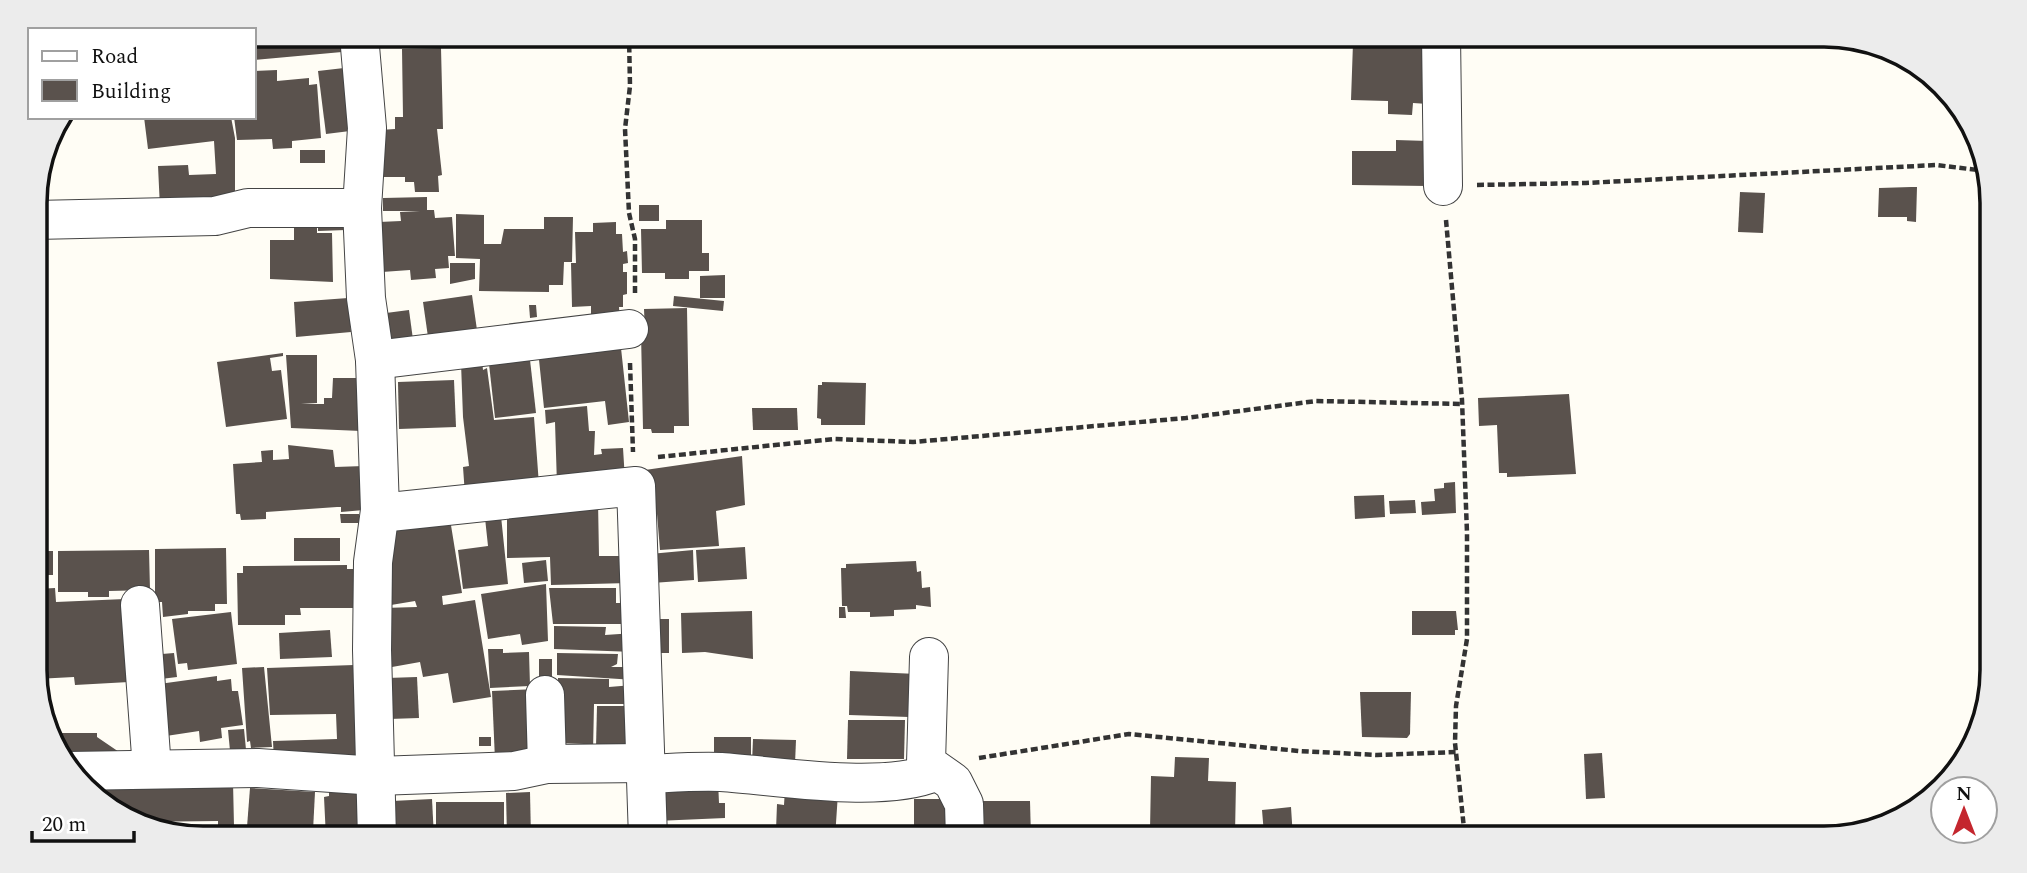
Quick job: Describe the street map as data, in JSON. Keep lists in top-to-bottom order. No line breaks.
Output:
{"legend":["Road","Building"],"scale_bar":"20 m","north":"top"}
